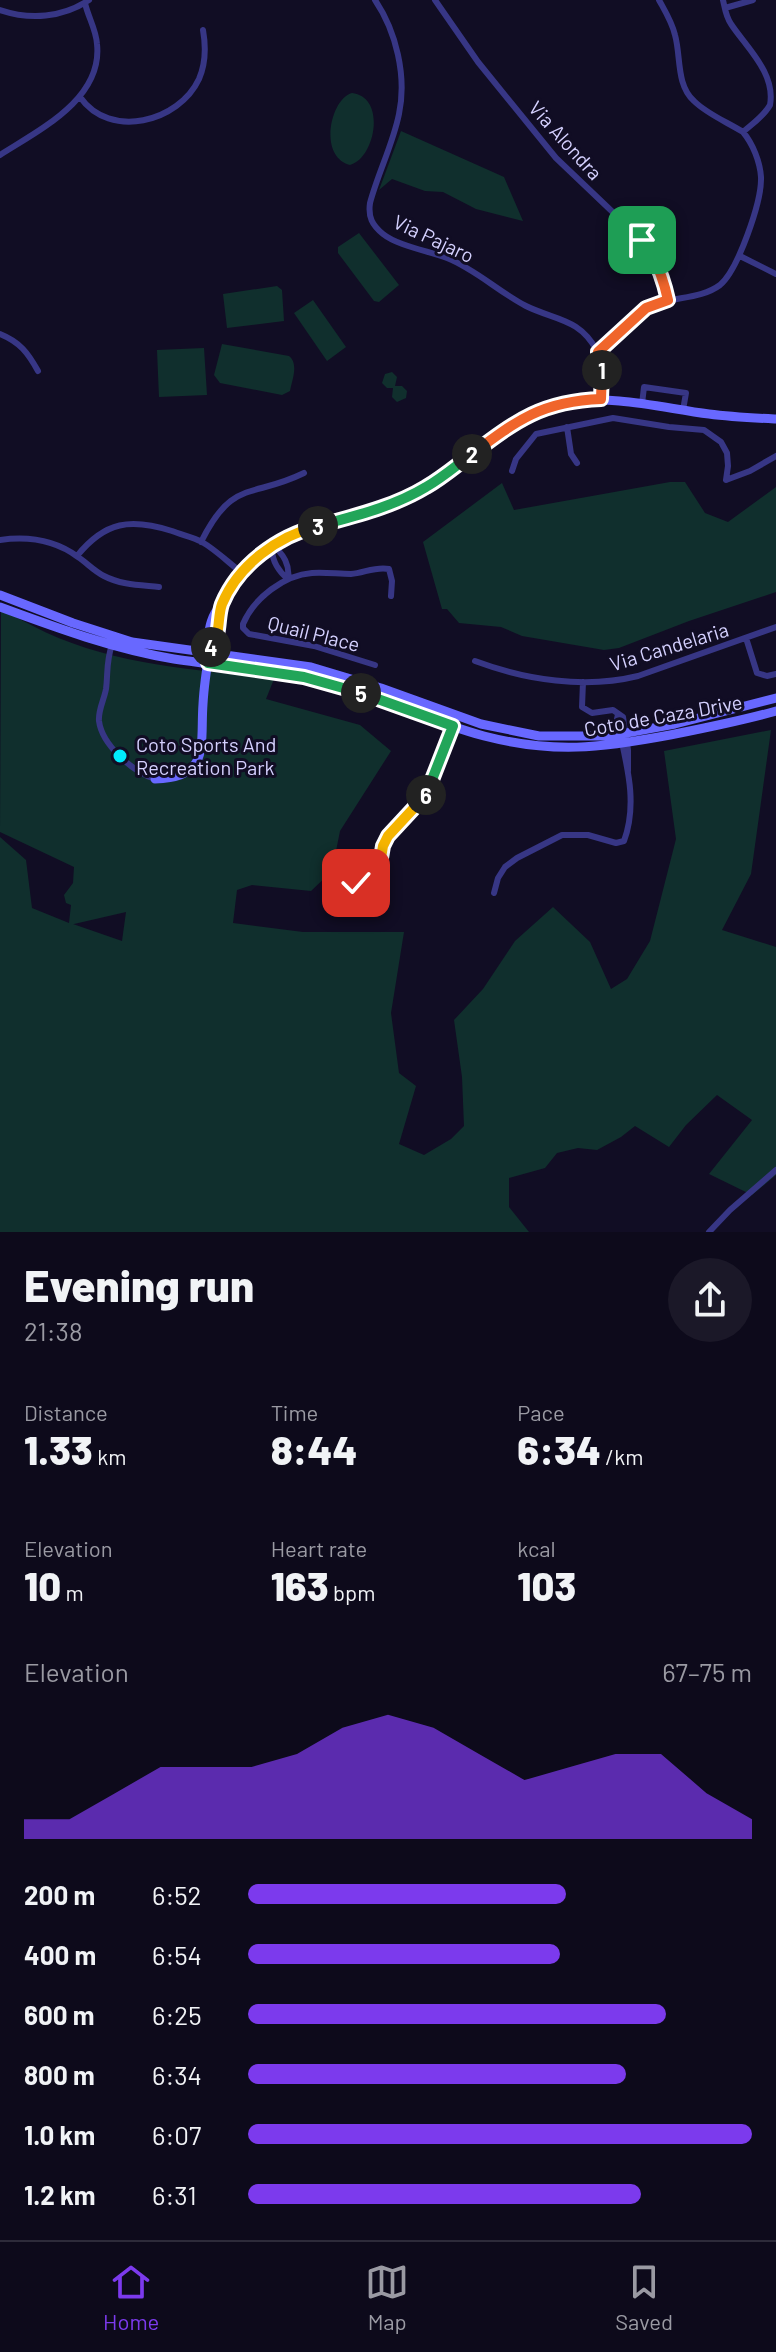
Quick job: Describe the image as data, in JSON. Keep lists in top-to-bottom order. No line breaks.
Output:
{"streets":{"main road":["Coto de Caza Drive"],"street":["Via Alondra","Via Pajaro","Quail Place","Via Candelaria"]},"places":["Coto Sports And Recreation Park"],"page":{"pins":["1","2","3","4","5","6"],"heading":["Evening run","21:38"],"stats":[["Distance","1.33 km"],["Time","8:44"],["Pace","6:34 /km"],["Elevation","10 m"],["Heart rate","163 bpm"],["kcal","103"]],"chart":["Elevation","67–75 m"],"list":[{"name":"200 m","note":"6:52"},{"name":"400 m","note":"6:54"},{"name":"600 m","note":"6:25"},{"name":"800 m","note":"6:34"},{"name":"1.0 km","note":"6:07"},{"name":"1.2 km","note":"6:31"}],"tabs":["Home","Map","Saved"]}}
